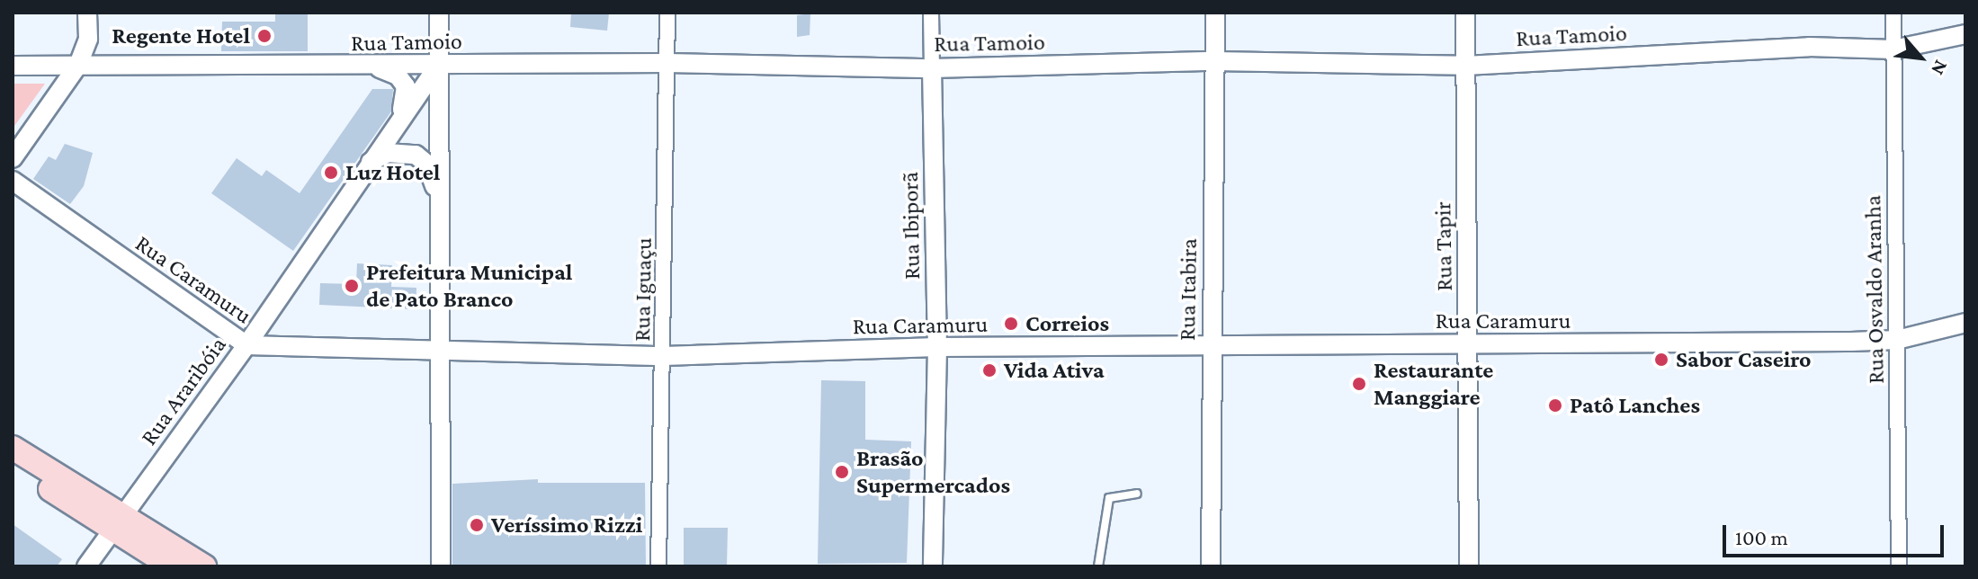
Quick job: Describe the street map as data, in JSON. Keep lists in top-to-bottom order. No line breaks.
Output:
{"streets":{"street":["Rua Tamoio","Rua Ibiporã","Rua Tapir","Rua Caramuru","Rua Iguaçu","Rua Itabira","Rua Osvaldo Aranha","Rua Araribóia"]},"crossings":[["Rua Tamoio","Rua Ibiporã"],["Rua Tamoio","Rua Tapir"],["Rua Tamoio","Rua Iguaçu"],["Rua Tamoio","Rua Itabira"],["Rua Tamoio","Rua Osvaldo Aranha"],["Rua Tamoio","Rua Araribóia"],["Rua Ibiporã","Rua Caramuru"],["Rua Tapir","Rua Caramuru"],["Rua Caramuru","Rua Iguaçu"],["Rua Caramuru","Rua Itabira"],["Rua Caramuru","Rua Osvaldo Aranha"],["Rua Caramuru","Rua Araribóia"]],"places":["Regente Hotel","Luz Hotel","Prefeitura Municipal de Pato Branco","Correios","Sabor Caseiro","Vida Ativa","Restaurante Manggiare","Patô Lanches","Brasão Supermercados","Veríssimo Rizzi"],"scale_bar":"100 m","north":"bottom right"}
